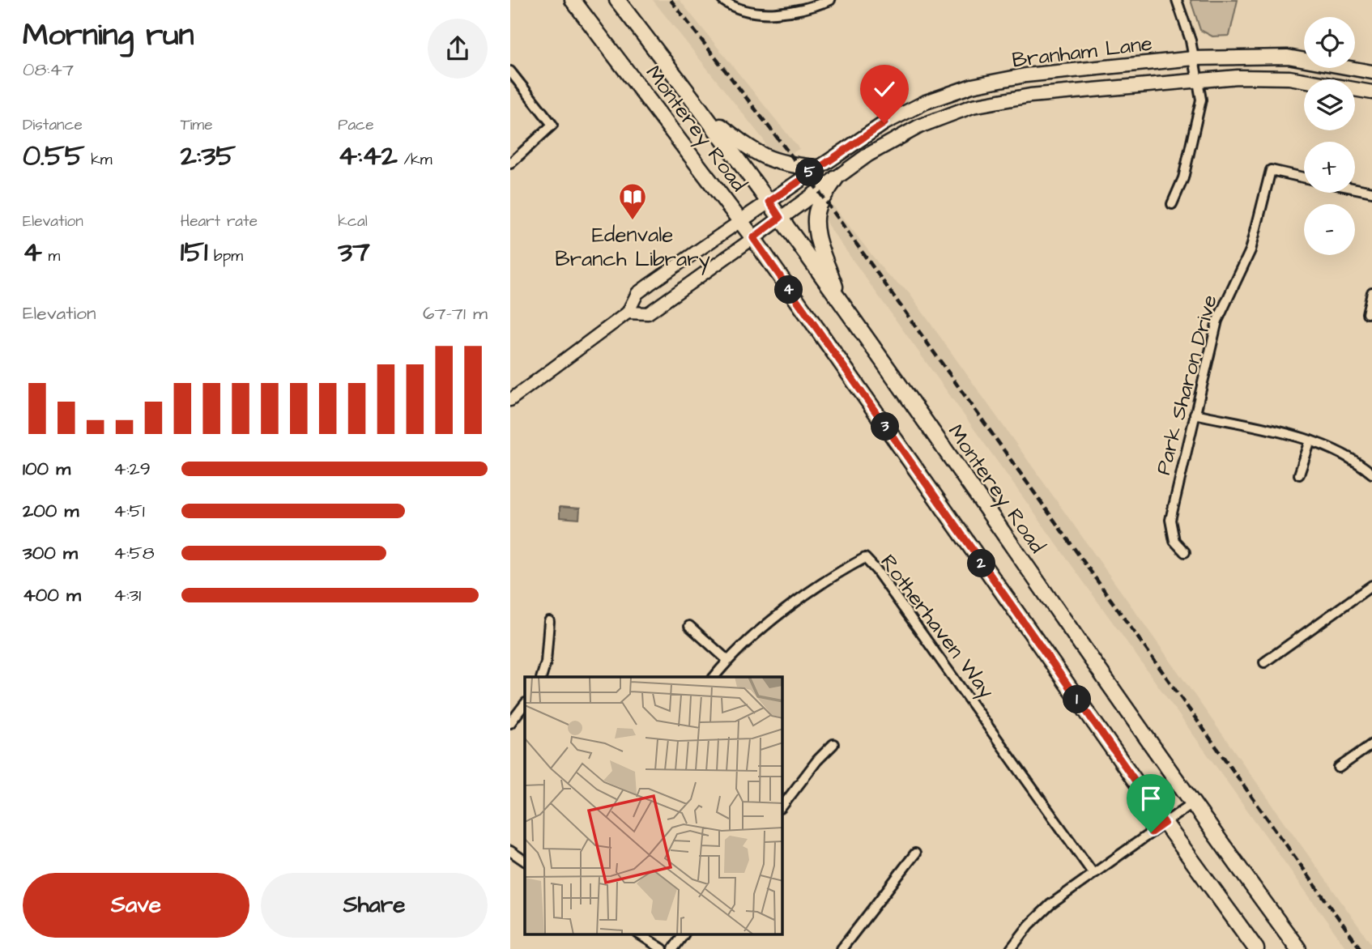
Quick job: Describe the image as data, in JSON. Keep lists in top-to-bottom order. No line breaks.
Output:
{"streets":{"main road":["Branham Lane","Monterey Road"],"street":["Park Sharon Drive","Rotherhaven Way"]},"crossings":[["Branham Lane","Monterey Road"]],"places":{"library":["Edenvale Branch Library"]},"page":{"heading":["Morning run","08:47"],"map_buttons":["+","−"],"stats":[["Distance","0.55 km"],["Time","2:35"],["Pace","4:42 /km"],["Elevation","4 m"],["Heart rate","151 bpm"],["kcal","37"]],"pins":["5","4","3","2","1"],"chart":["Elevation","67–71 m"],"list":[{"name":"100 m","note":"4:29"},{"name":"200 m","note":"4:51"},{"name":"300 m","note":"4:58"},{"name":"400 m","note":"4:31"}],"buttons":["Save","Share"]}}
